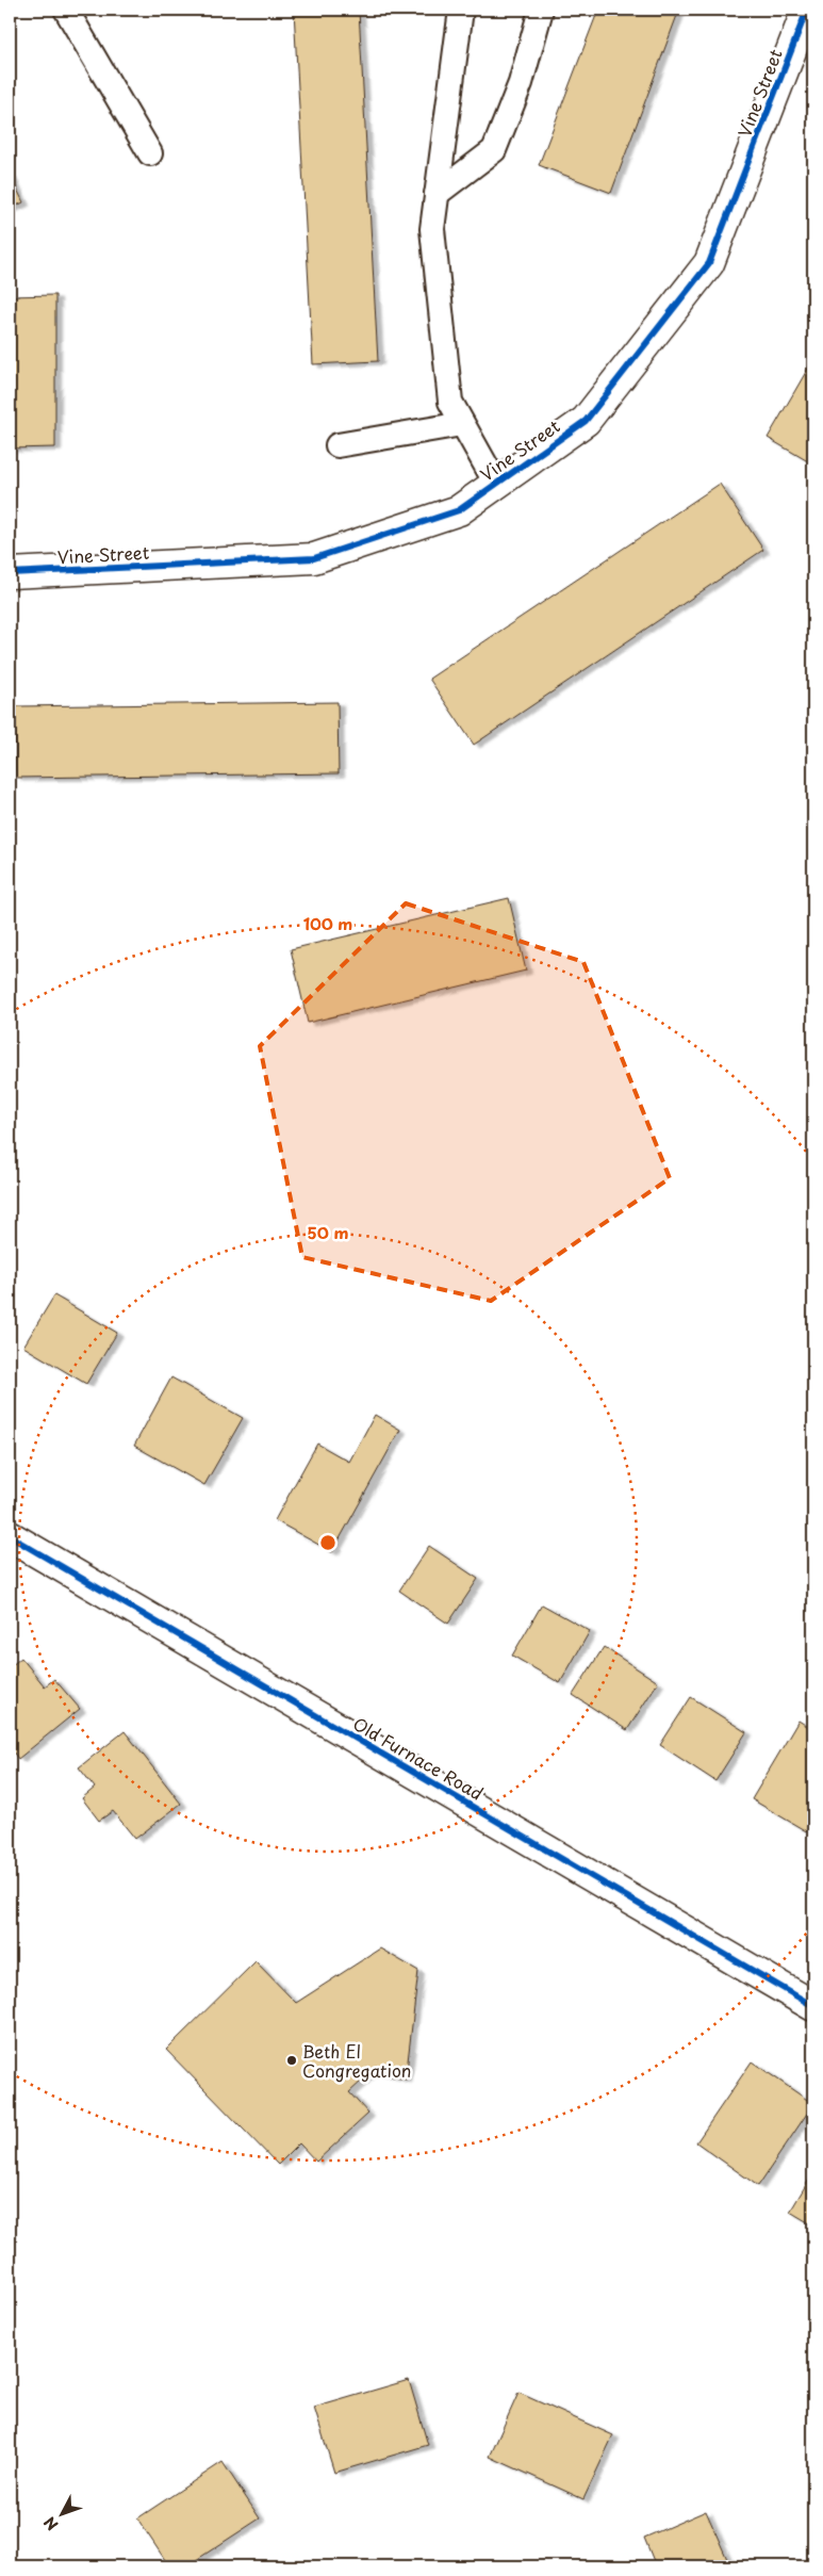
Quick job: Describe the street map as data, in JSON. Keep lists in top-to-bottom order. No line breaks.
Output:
{"streets":{"main road":["Vine Street","Old Furnace Road"]},"places":["Beth El Congregation"],"north":"bottom left","rings":["100 m","50 m"]}
